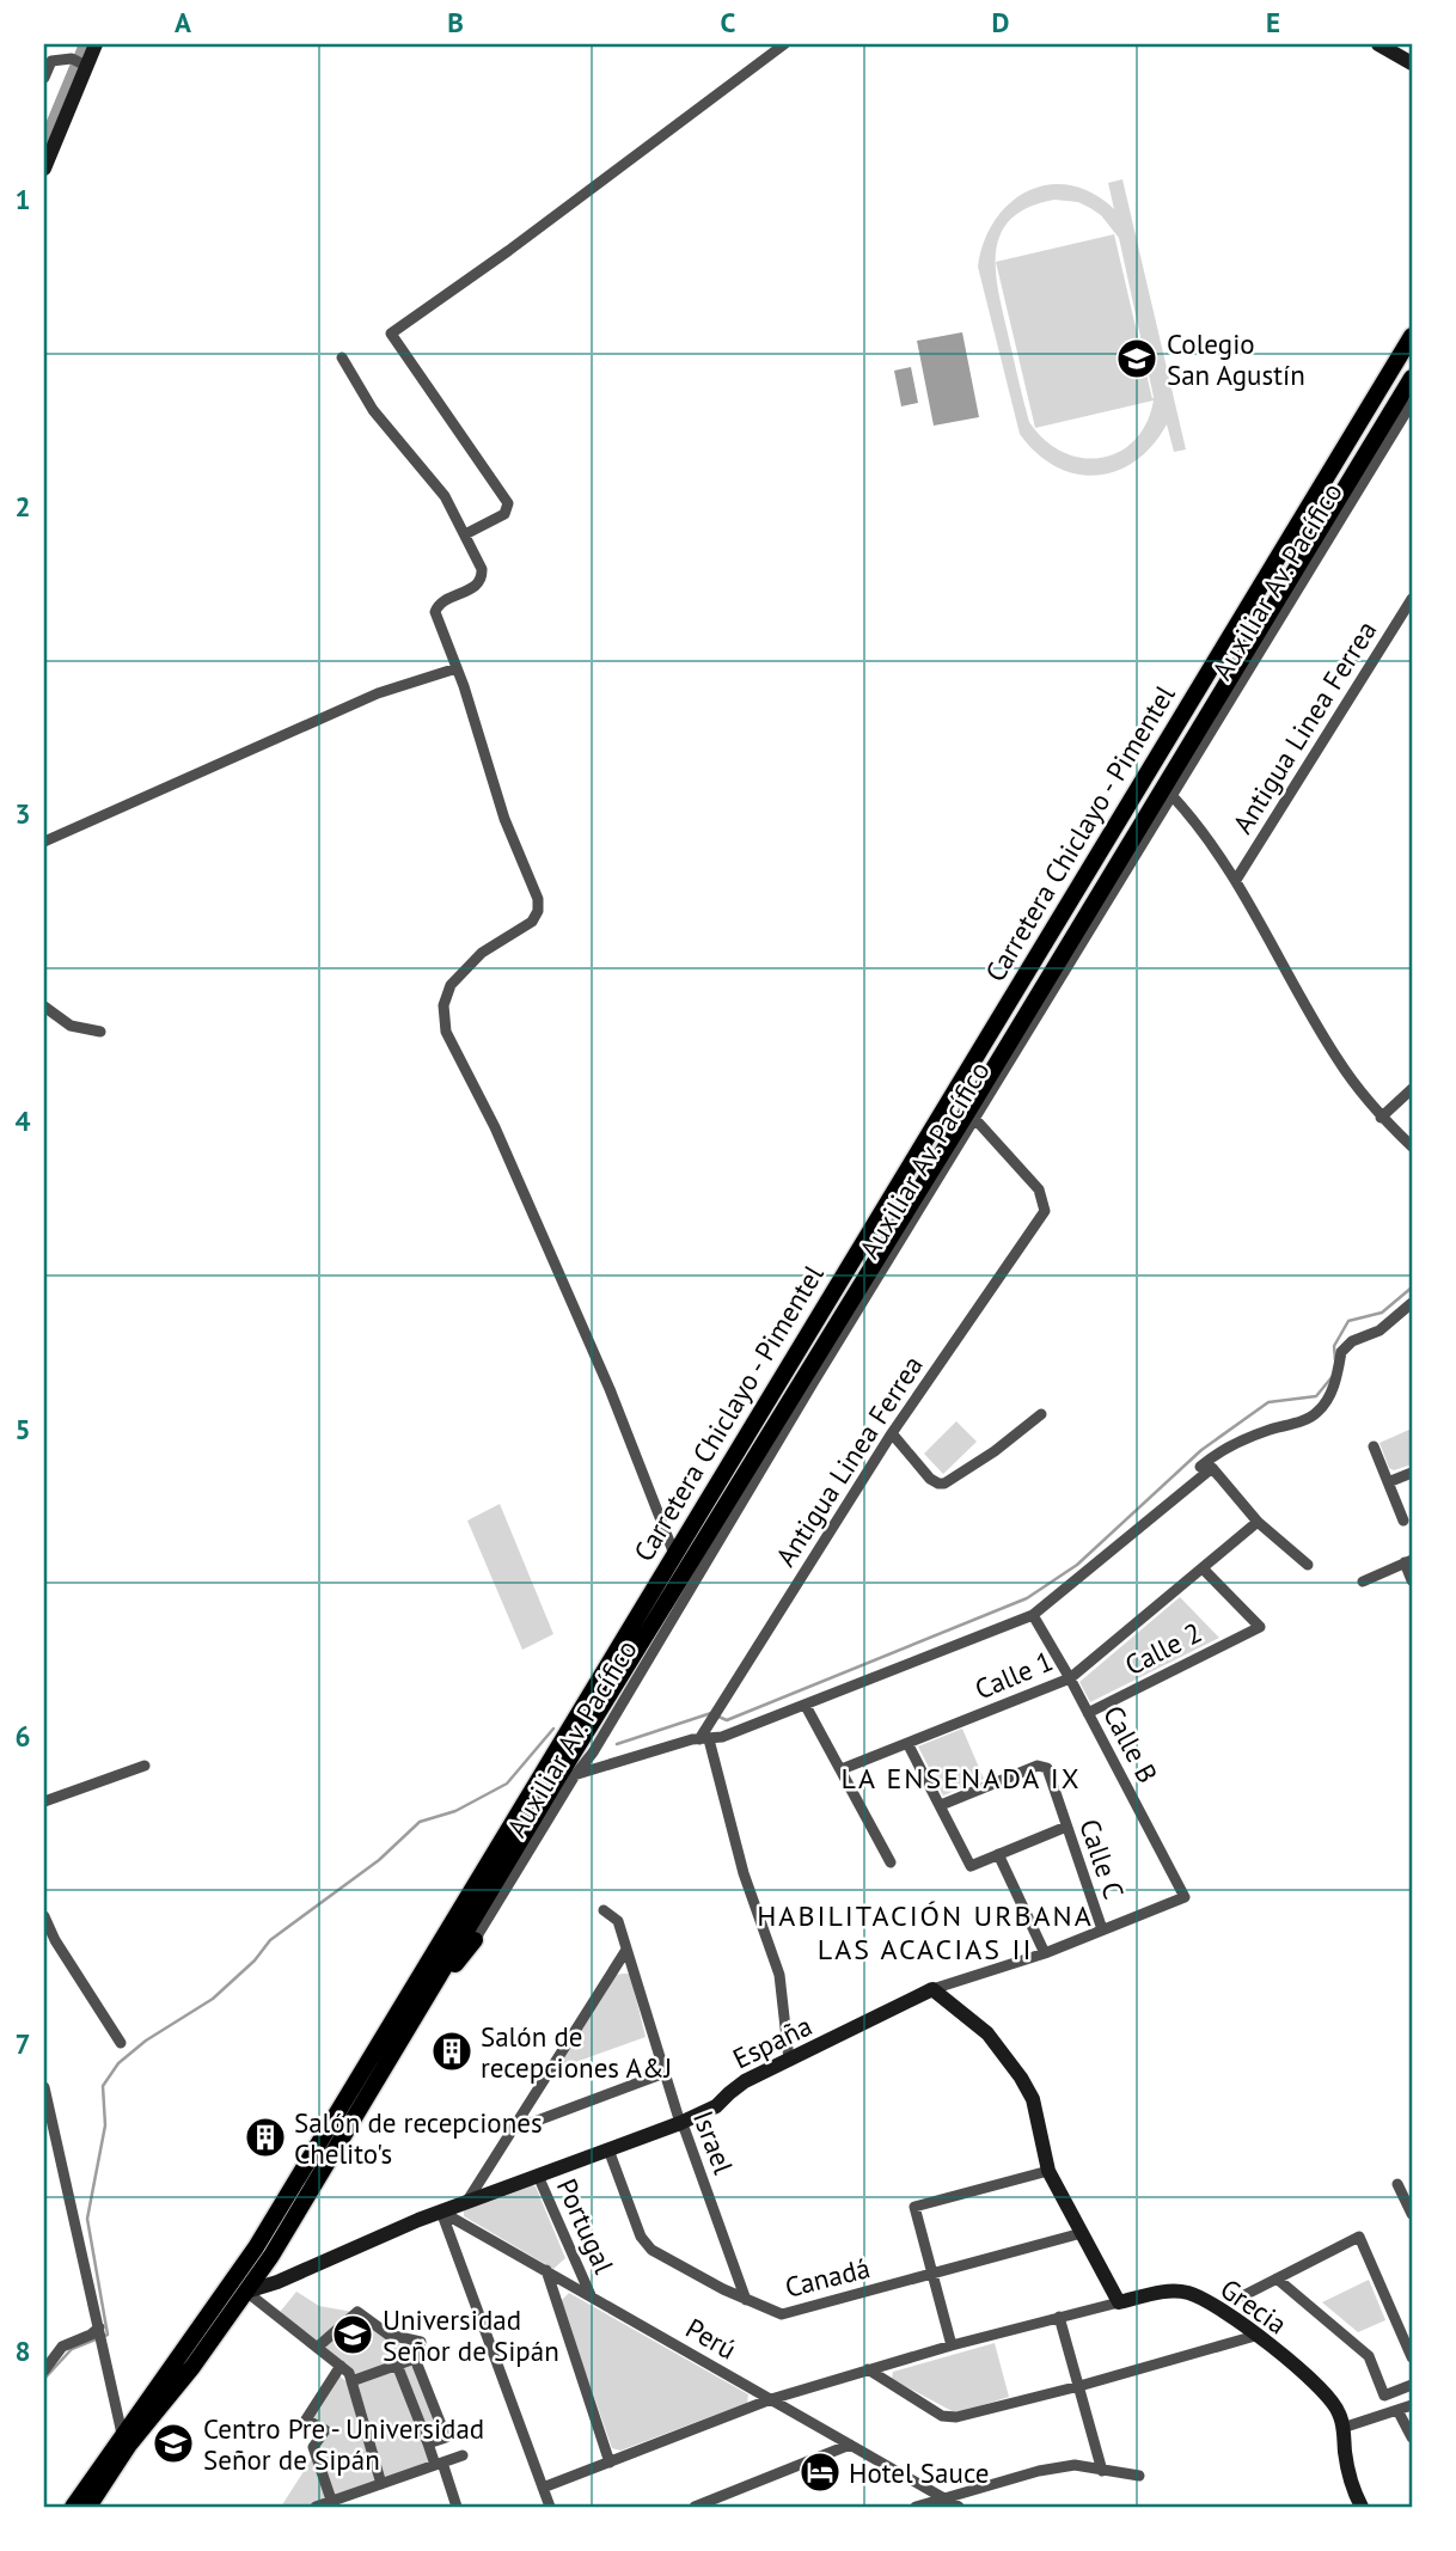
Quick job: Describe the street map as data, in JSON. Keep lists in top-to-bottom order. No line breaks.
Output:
{"streets":{"main road":["Carretera Chiclayo - Pimentel"],"street":["Auxiliar Av. Pacífico","Antigua Linea Ferrea","Calle 2","Calle 1","Calle B","Calle C","España","Israel","Portugal","Canadá","Grecia","Perú"]},"crossings":[["Auxiliar Av. Pacífico","Antigua Linea Ferrea"],["Auxiliar Av. Pacífico","Carretera Chiclayo - Pimentel"],["Antigua Linea Ferrea","Carretera Chiclayo - Pimentel"],["Carretera Chiclayo - Pimentel","España"],["Calle 2","Calle 1"],["Calle 2","Calle B"],["Calle 1","Calle B"],["Calle B","España"],["Calle C","España"],["España","Israel"],["España","Portugal"],["España","Canadá"],["España","Perú"],["Israel","Canadá"],["Portugal","Perú"]],"districts":["LA ENSENADA IX","HABILITACIÓN URBANA LAS ACACIAS II"],"places":{"school or university":["Colegio San Agustín","Universidad Señor de Sipán","Centro Pre - Universidad Señor de Sipán"],"building":["Salón de recepciones A&J","Salón de recepciones Chelito's"],"hotel":["Hotel Sauce"]},"grid":{"columns":["A","B","C","D","E"],"rows":["1","2","3","4","5","6","7","8"]}}
